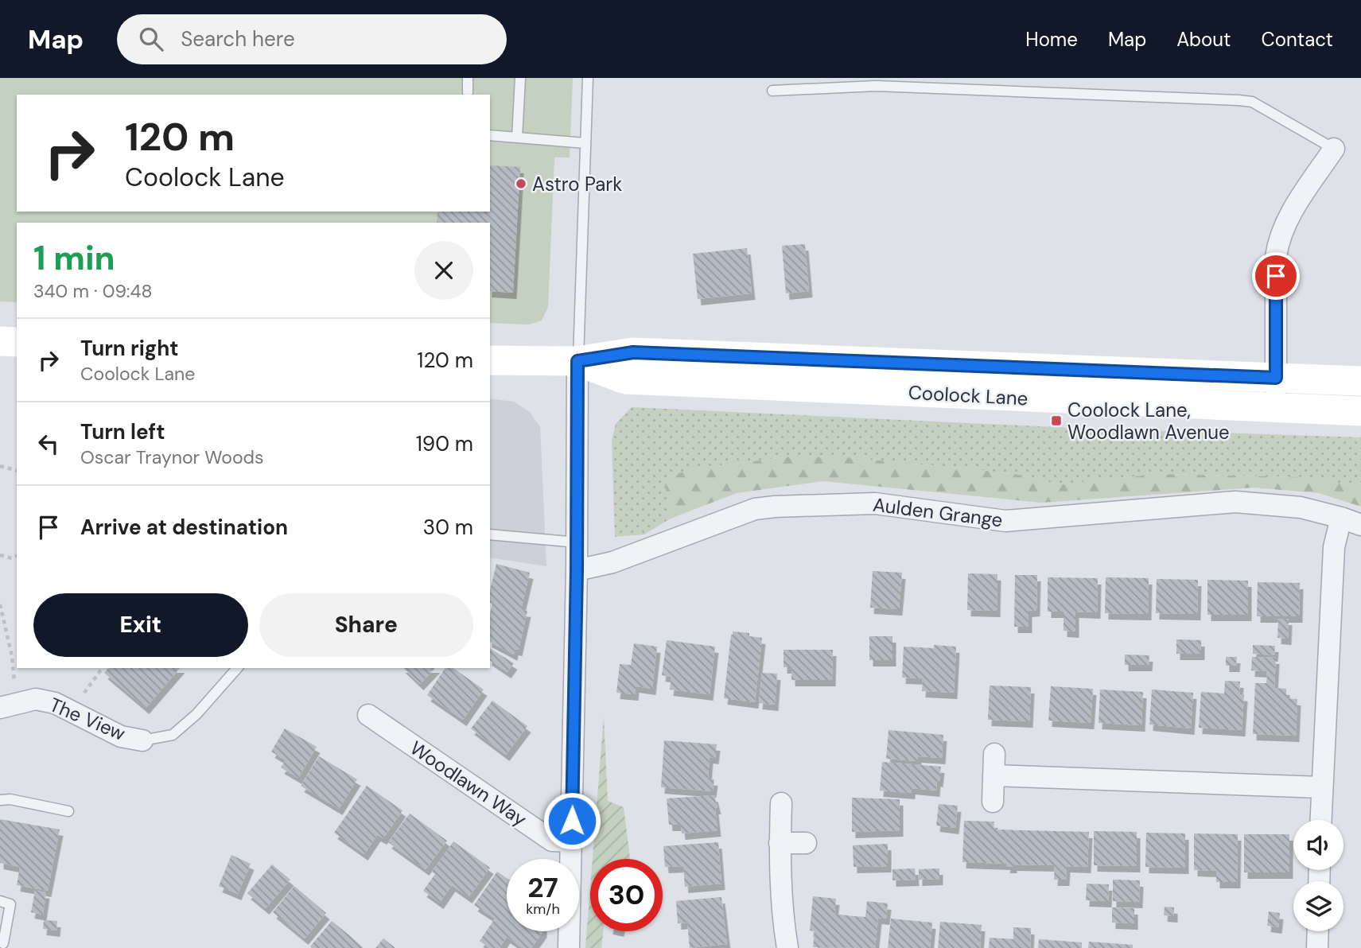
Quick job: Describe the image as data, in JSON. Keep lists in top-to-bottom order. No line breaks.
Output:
{"streets":{"main road":["Coolock Lane"],"street":["Aulden Grange","The View","Woodlawn Way"]},"places":{"other":["Astro Park"],"transit":["Coolock Lane, Woodlawn Avenue"]},"page":{"header":"Map","search":"Search here","nav":["Home","Map","About","Contact"],"turn":["120 m","Coolock Lane"],"heading":["1 min","340 m · 09:48"],"list":[{"name":"Turn right","note":"Coolock Lane","value":"120 m"},{"name":"Turn left","note":"Oscar Traynor Woods","value":"190 m"},{"name":"Arrive at destination","value":"30 m"}],"buttons":["Exit","Share"],"speed":"27 km/h","limit":"30"}}
